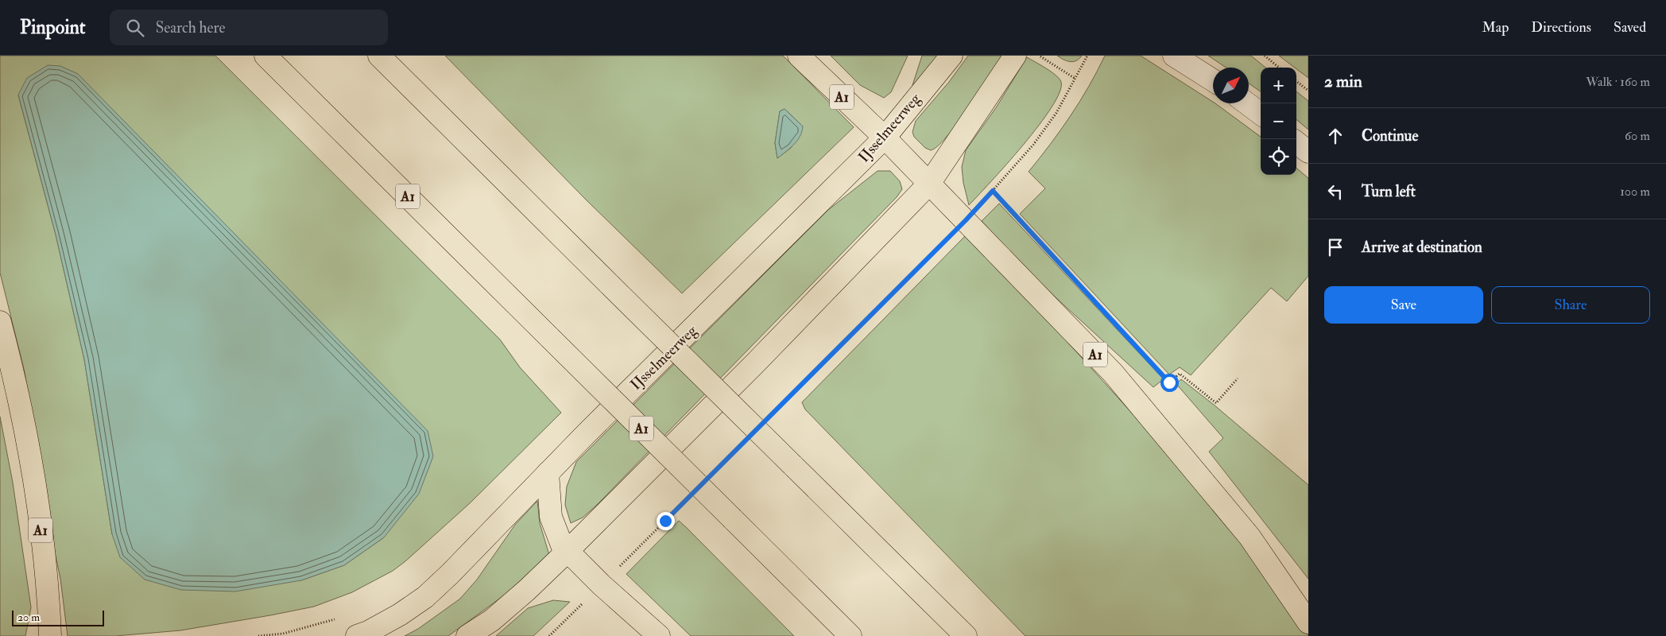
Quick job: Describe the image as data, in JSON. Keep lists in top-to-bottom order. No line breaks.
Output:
{"streets":{"main road":["A1","IJsselmeerweg"]},"crossings":[["A1","IJsselmeerweg"]],"scale_bar":"20 m","north":"top right","page":{"header":"Pinpoint","search":"Search here","nav":["Map","Directions","Saved"],"heading":["2 min","Walk · 160 m"],"map_buttons":["+","−"],"list":[["Continue","60 m"],["Turn left","100 m"],"Arrive at destination"],"buttons":["Save","Share"],"scale":"20 m"}}
